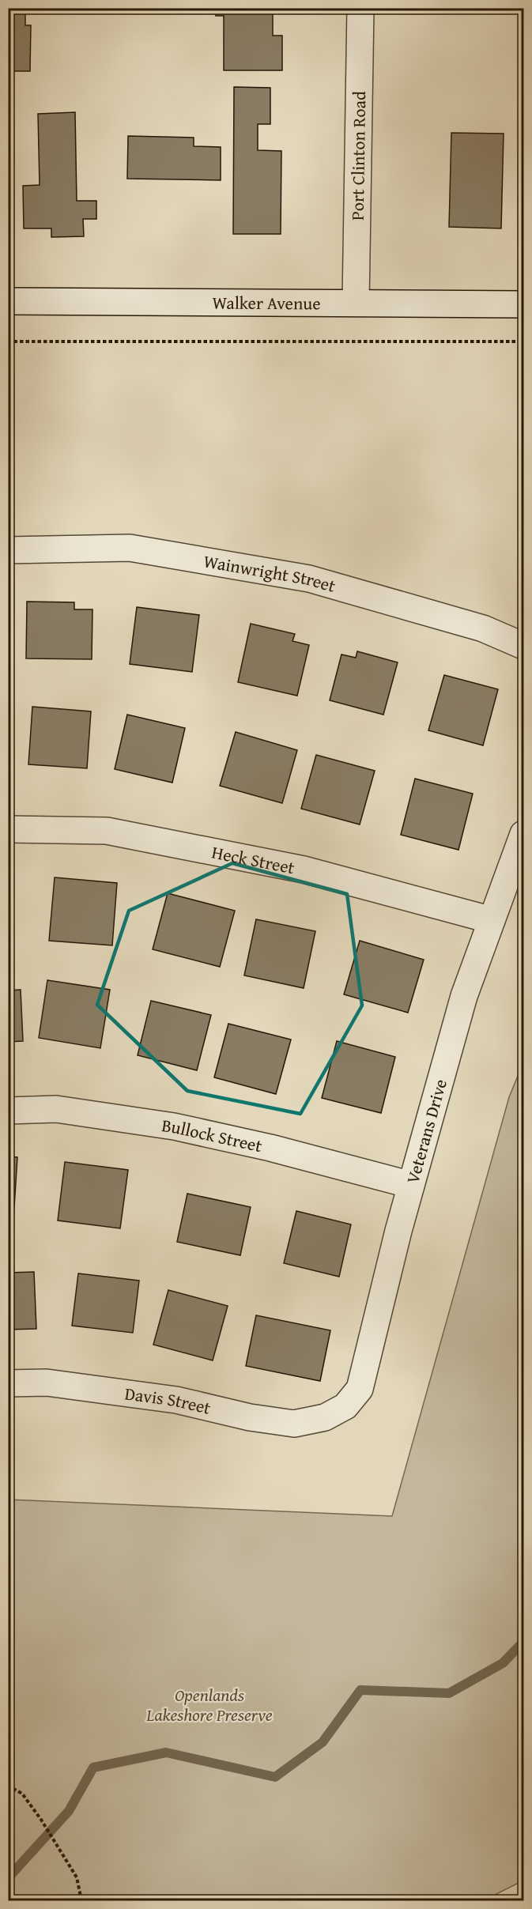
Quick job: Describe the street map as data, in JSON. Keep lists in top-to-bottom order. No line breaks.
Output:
{"streets":{"street":["Port Clinton Road","Walker Avenue","Wainwright Street","Heck Street","Veterans Drive","Bullock Street","Davis Street"]},"crossings":[["Port Clinton Road","Walker Avenue"],["Heck Street","Veterans Drive"],["Veterans Drive","Bullock Street"],["Veterans Drive","Davis Street"]],"parks":["Openlands Lakeshore Preserve"]}
